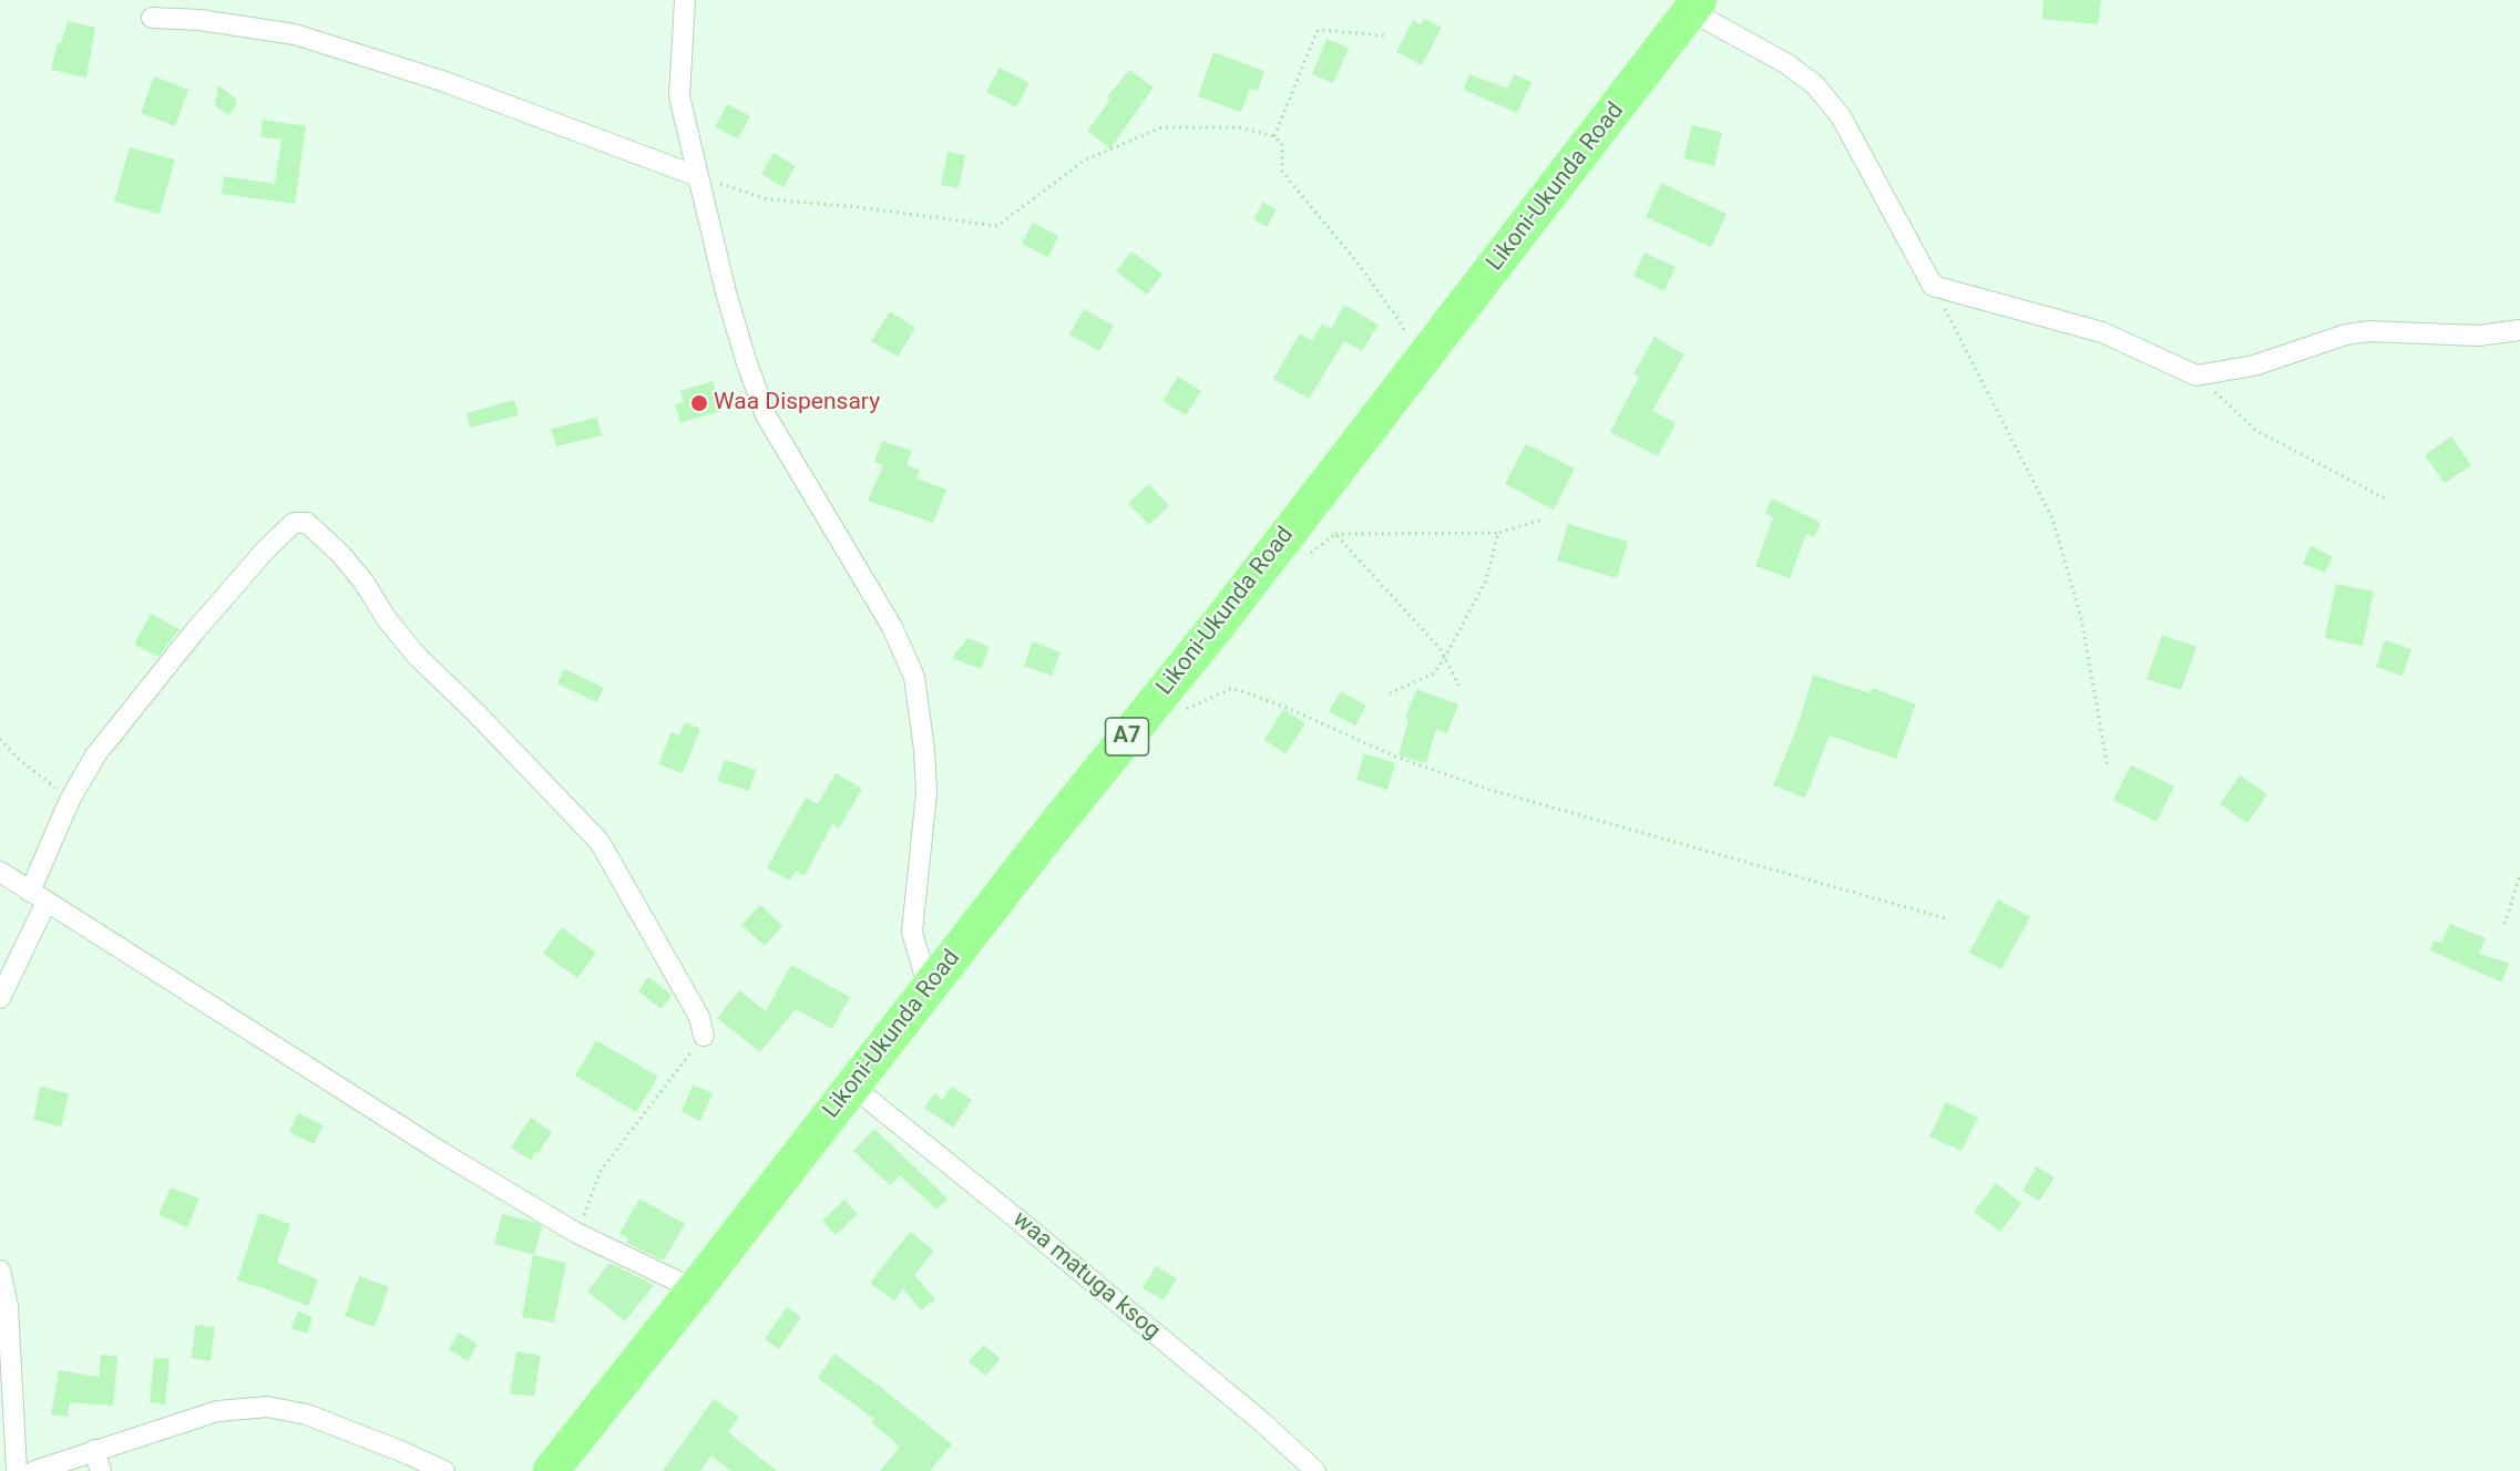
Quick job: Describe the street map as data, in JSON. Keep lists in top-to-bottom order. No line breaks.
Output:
{"streets":{"highway":["Likoni-Ukunda Road","A7"],"street":["waa matuga ksog"]},"crossings":[["Likoni-Ukunda Road","waa matuga ksog"]],"places":["Waa Dispensary"]}
